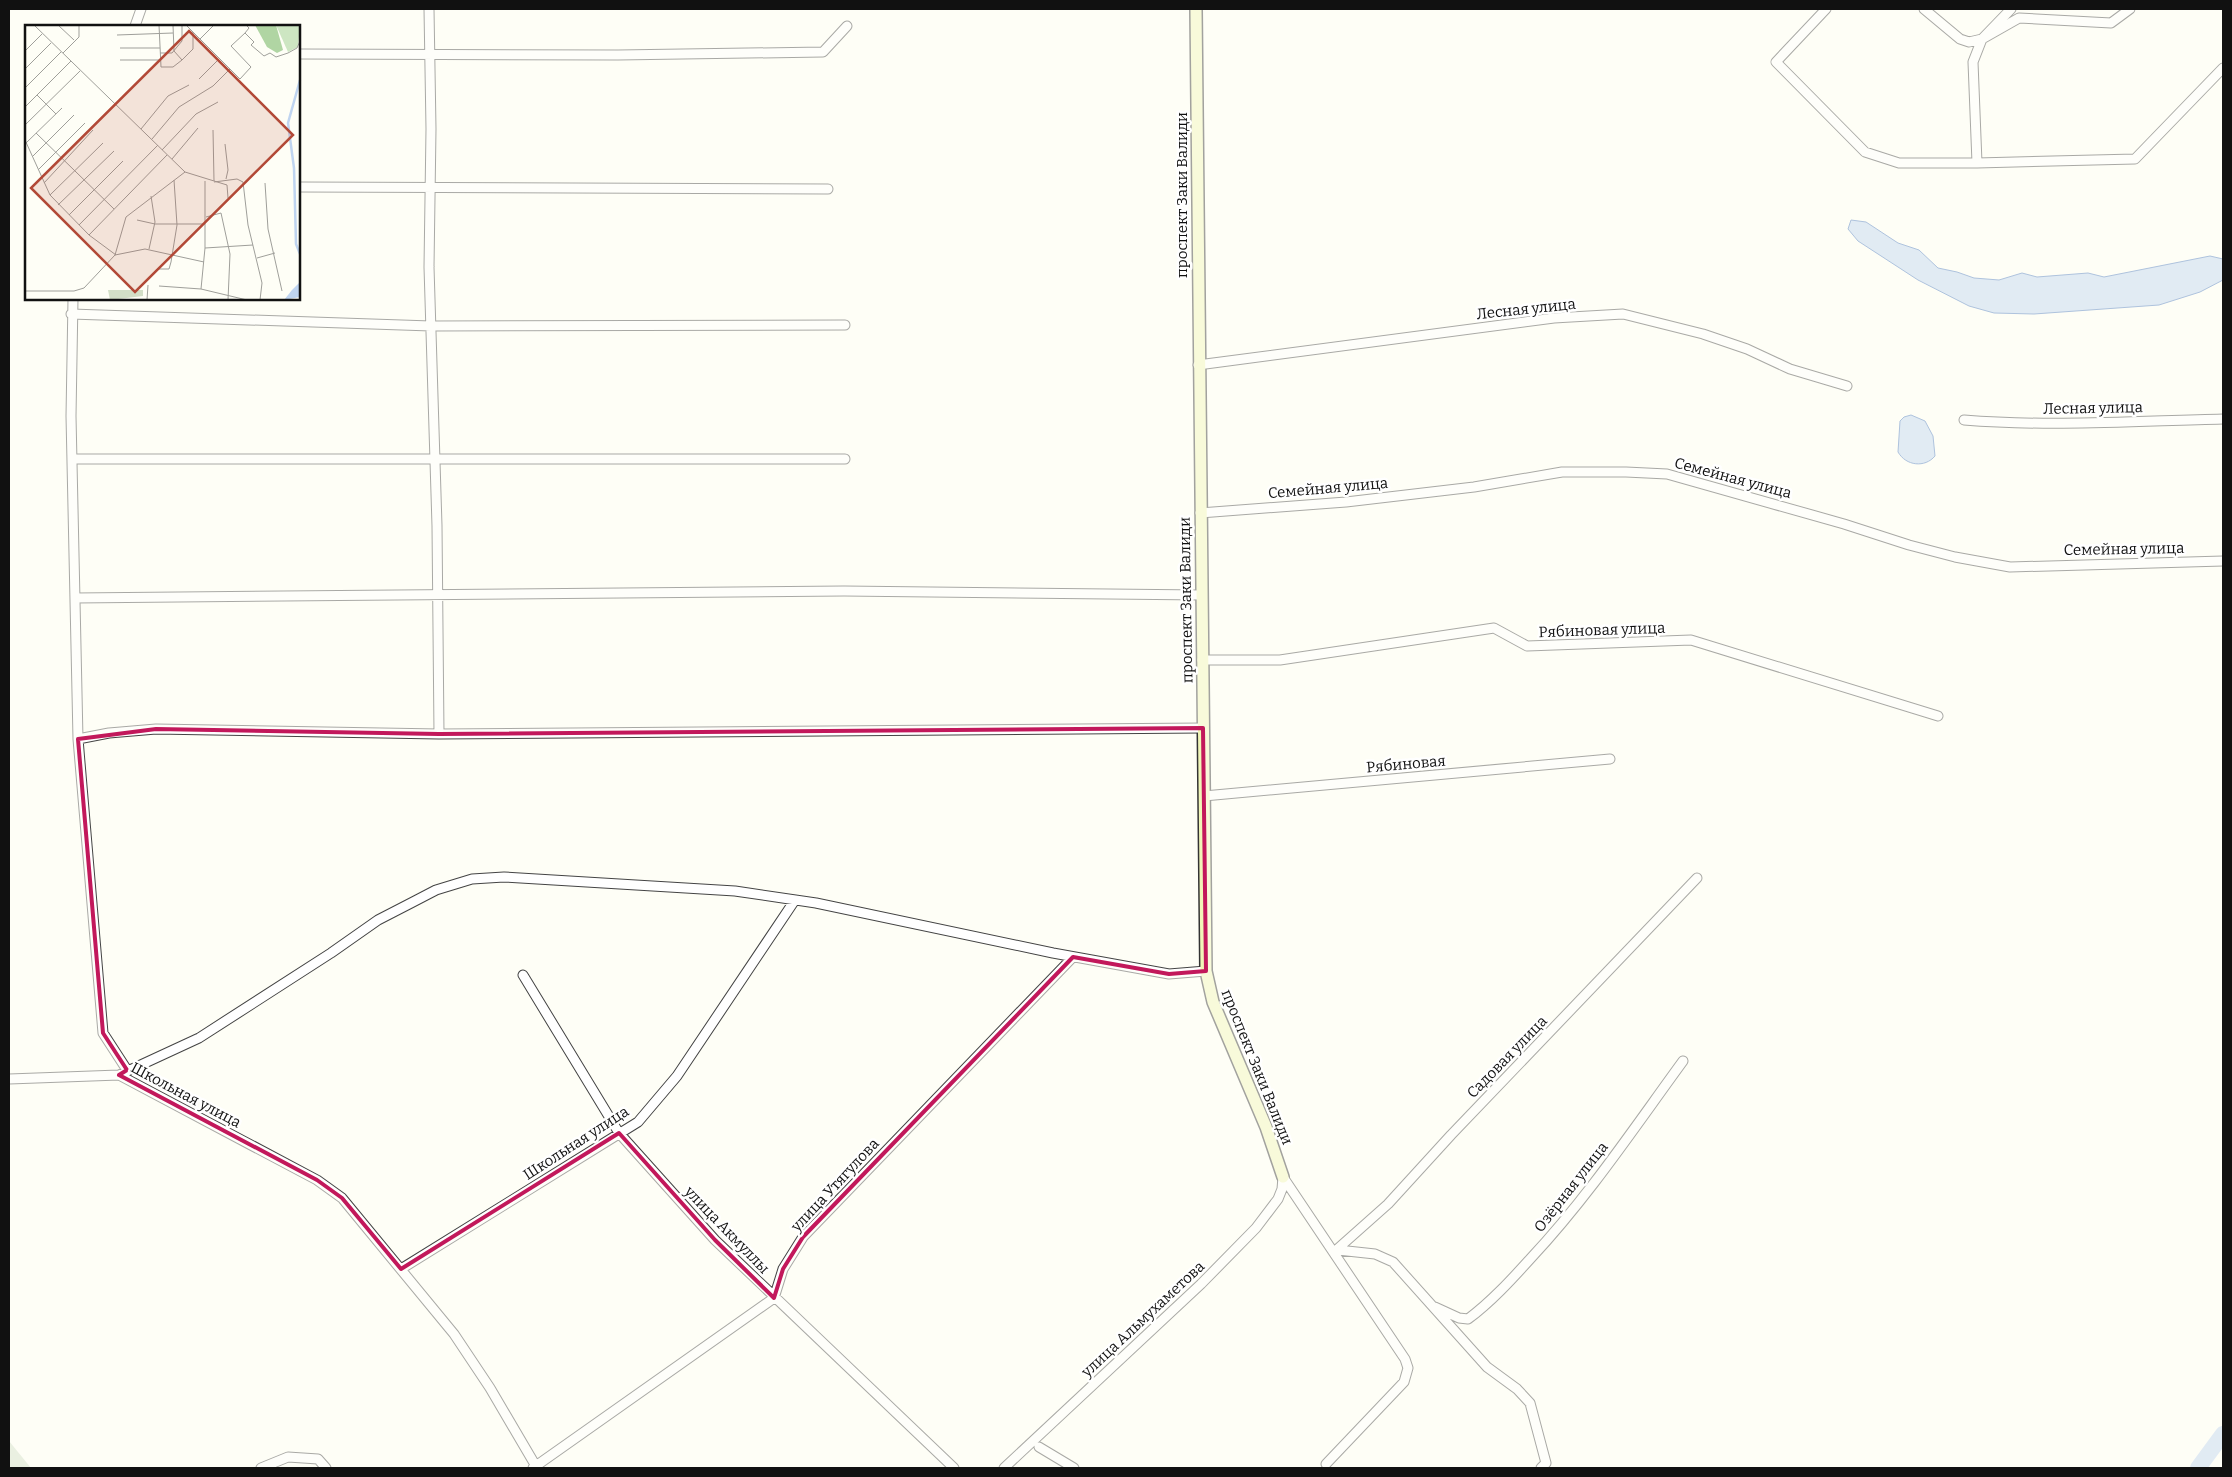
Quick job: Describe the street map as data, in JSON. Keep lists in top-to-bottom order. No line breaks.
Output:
{"streets":{"street":["проспект Заки Валиди","Лесная улица","Семейная улица","Рябиновая улица","Рябиновая","Садовая улица","Школьная улица","улица Утягулова","Озёрная улица","улица Акмуллы","улица Альмухаметова"]},"crossings":[["проспект Заки Валиди","Лесная улица"],["проспект Заки Валиди","Семейная улица"],["проспект Заки Валиди","Рябиновая улица"],["проспект Заки Валиди","Рябиновая"],["проспект Заки Валиди","улица Альмухаметова"],["Школьная улица","улица Акмуллы"],["улица Утягулова","улица Акмуллы"]]}
